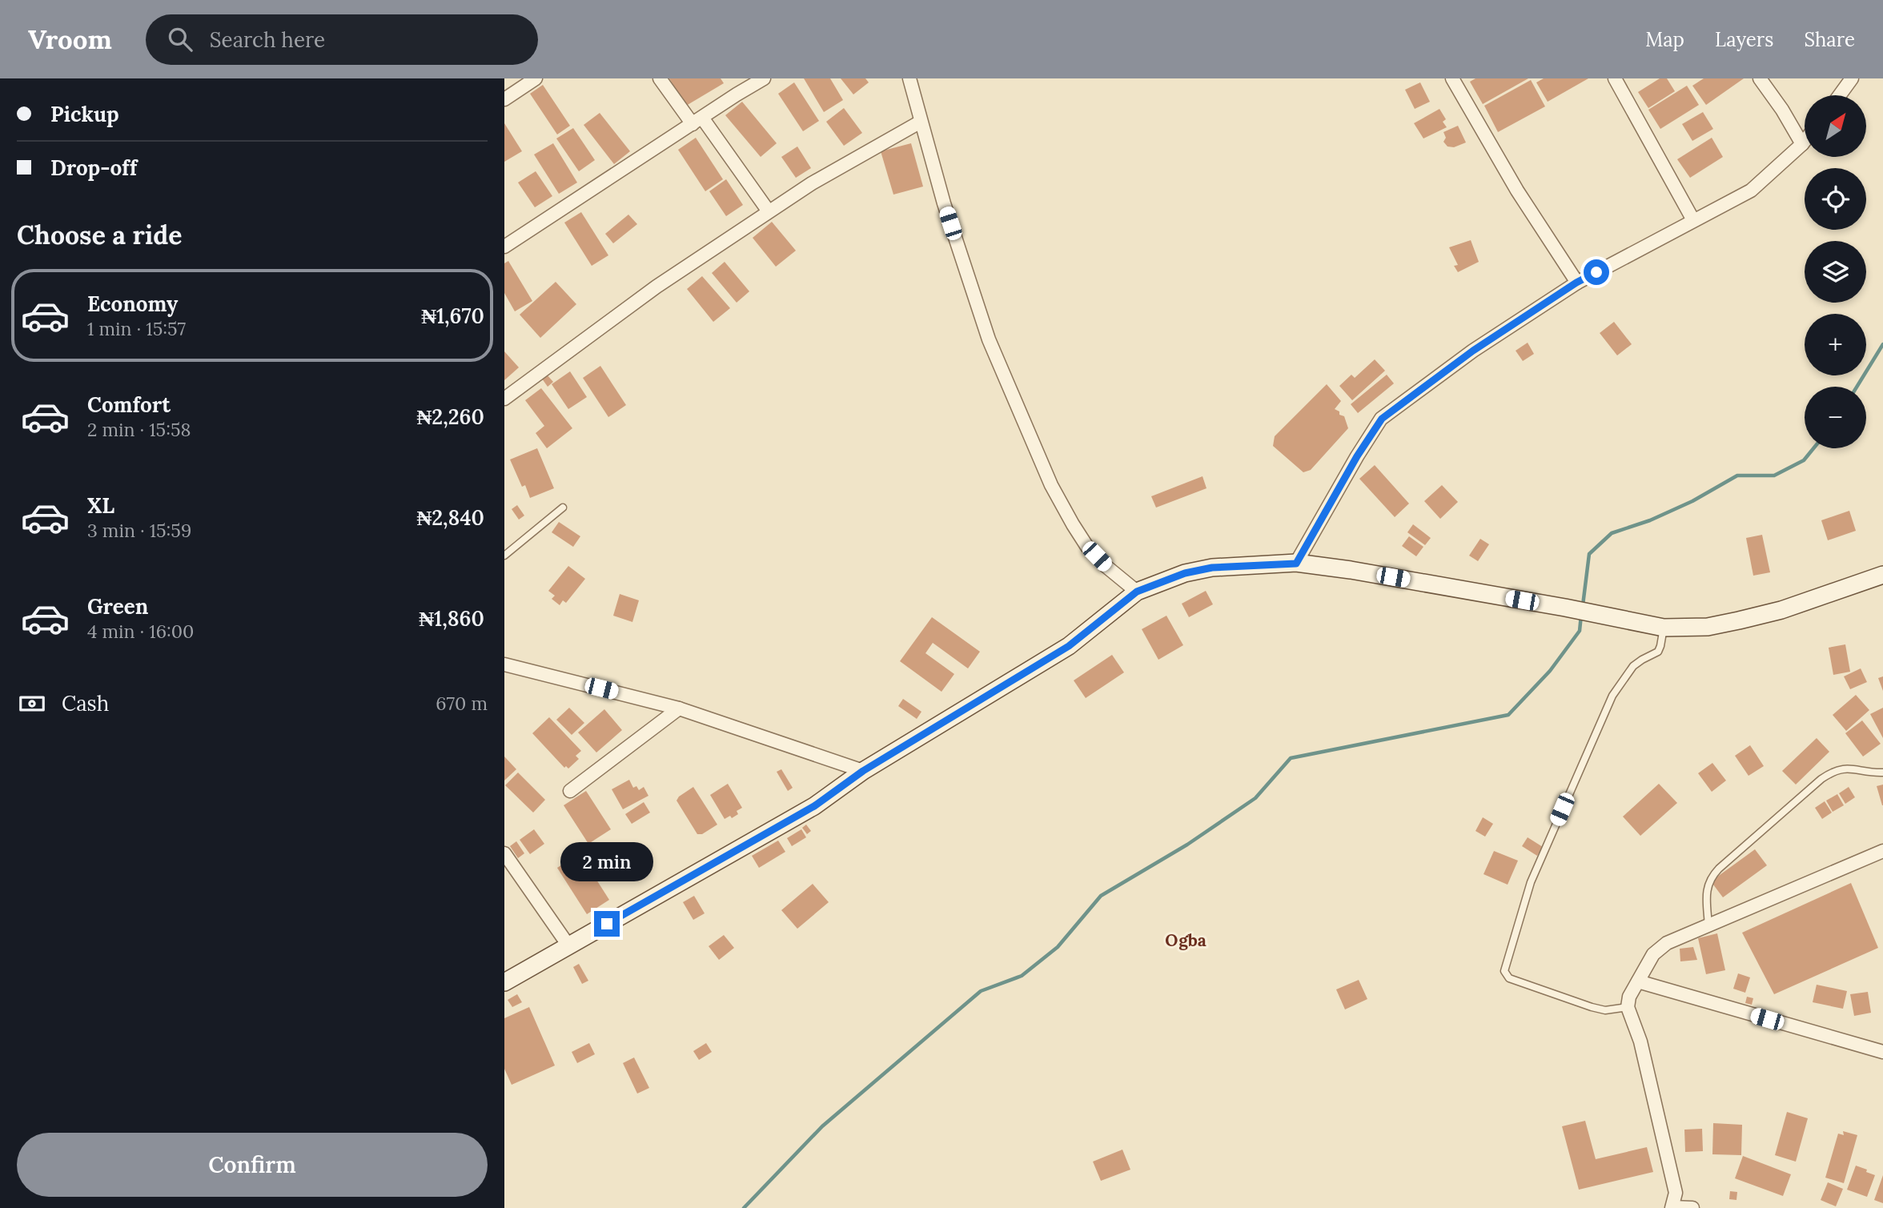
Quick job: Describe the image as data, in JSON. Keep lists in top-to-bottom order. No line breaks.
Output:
{"districts":["Ogba"],"north":"top right","page":{"header":"Vroom","search":"Search here","nav":["Map","Layers","Share"],"banner":["Pickup","Drop-off"],"map_buttons":["+","−"],"heading":"Choose a ride","list":[{"name":"Economy","note":"1 min · 15:57","value":"₦1,670"},{"name":"Comfort","note":"2 min · 15:58","value":"₦2,260"},{"name":"XL","note":"3 min · 15:59","value":"₦2,840"},{"name":"Green","note":"4 min · 16:00","value":"₦1,860"}],"pay":["Cash","670 m"],"bubble":"2 min","buttons":"Confirm"}}
